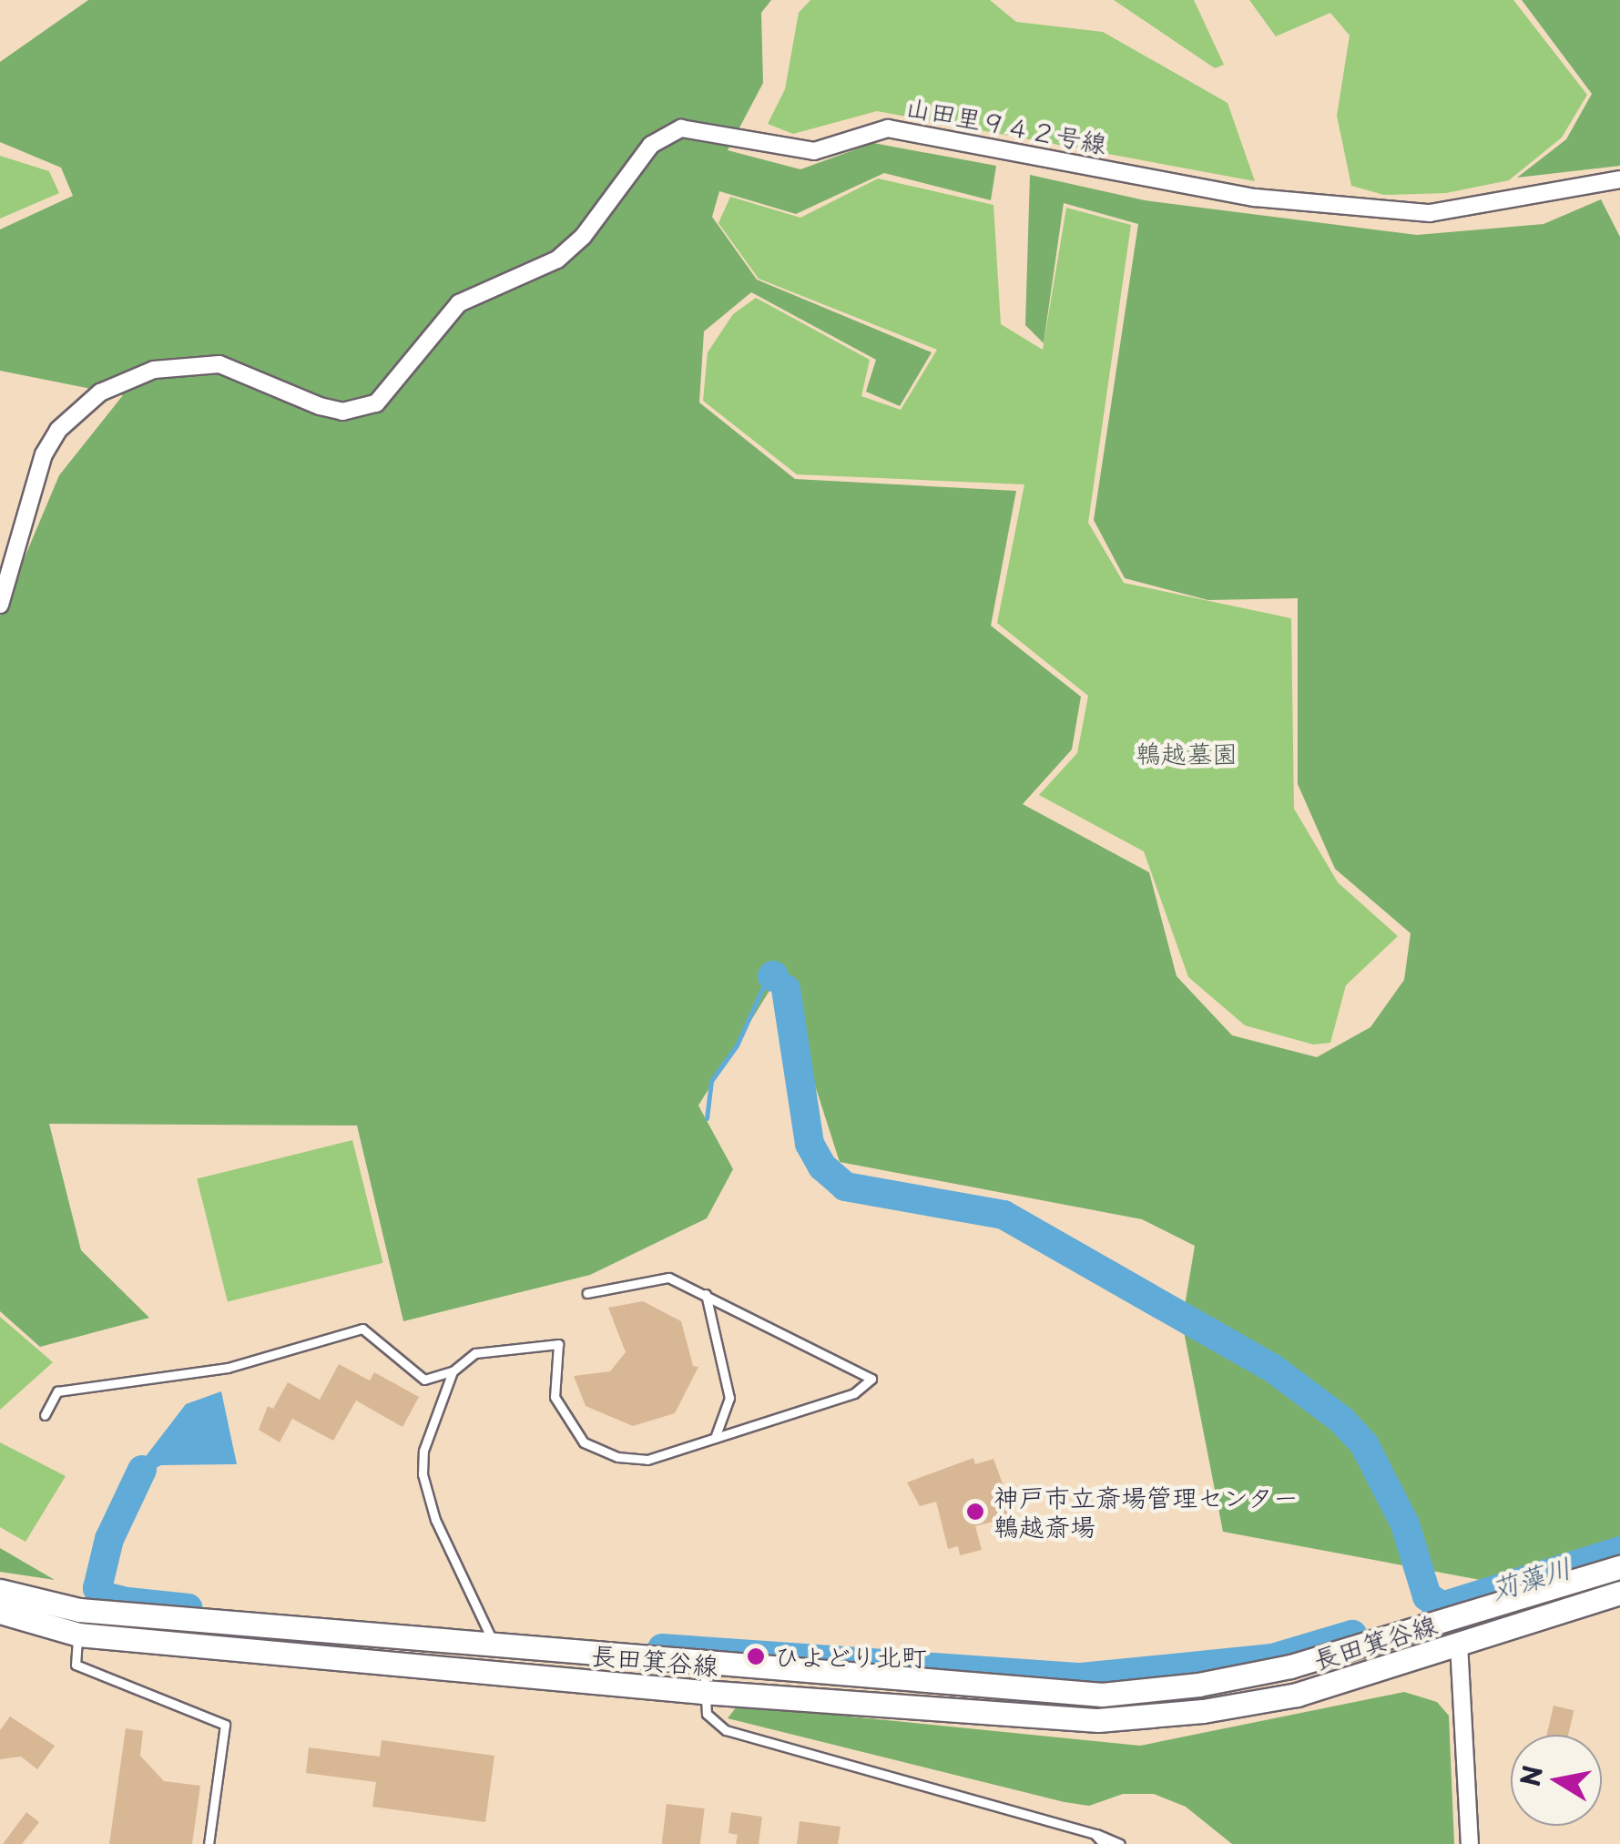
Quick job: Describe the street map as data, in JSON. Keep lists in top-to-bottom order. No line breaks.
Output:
{"streets":{"street":["山田里９４２号線","長田箕谷線"]},"water":["苅藻川"],"parks":["鵯越墓園"],"places":["神戸市立斎場管理センター 鵯越斎場","ひよどり北町"],"north":"left"}
